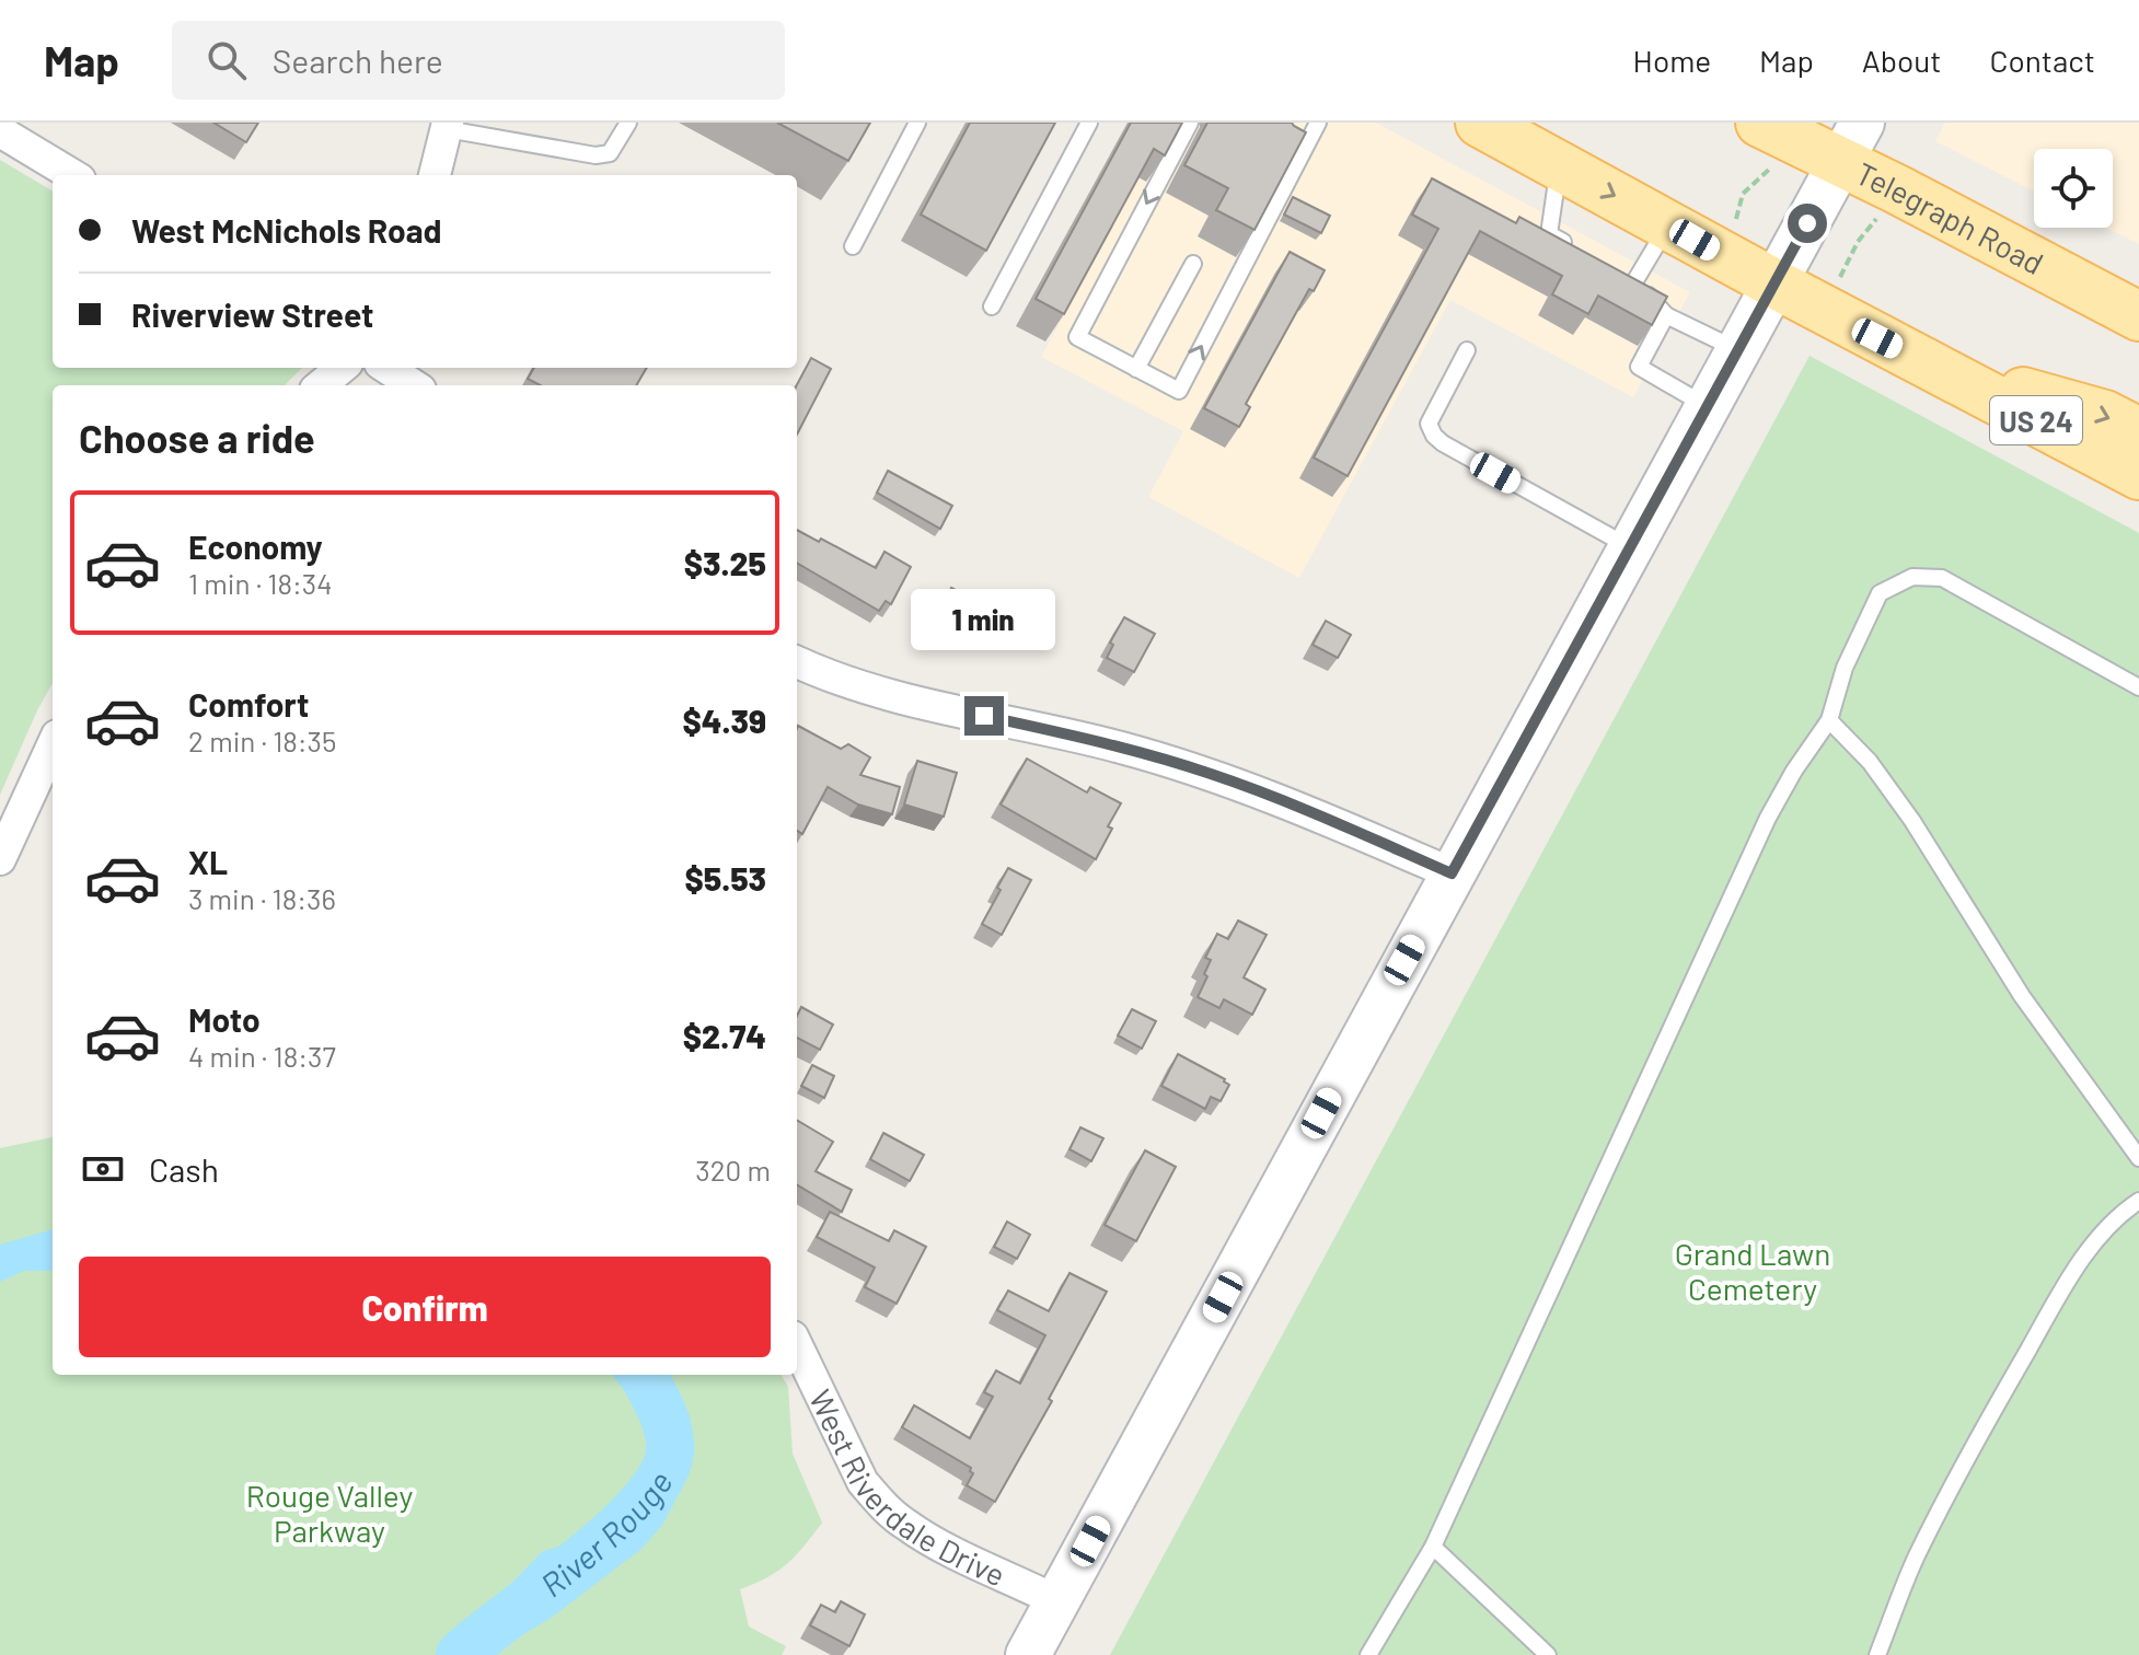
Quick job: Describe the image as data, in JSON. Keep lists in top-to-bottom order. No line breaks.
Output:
{"streets":{"main road":["Telegraph Road","US 24"],"street":["West Riverdale Drive"]},"water":["River Rouge"],"parks":["Grand Lawn Cemetery","Rouge Valley Parkway"],"page":{"header":"Map","search":"Search here","nav":["Home","Map","About","Contact"],"banner":["West McNichols Road","Riverview Street"],"heading":"Choose a ride","list":[{"name":"Economy","note":"1 min · 18:34","value":"$3.25"},{"name":"Comfort","note":"2 min · 18:35","value":"$4.39"},{"name":"XL","note":"3 min · 18:36","value":"$5.53"},{"name":"Moto","note":"4 min · 18:37","value":"$2.74"}],"bubble":"1 min","pay":["Cash","320 m"],"buttons":"Confirm"}}
